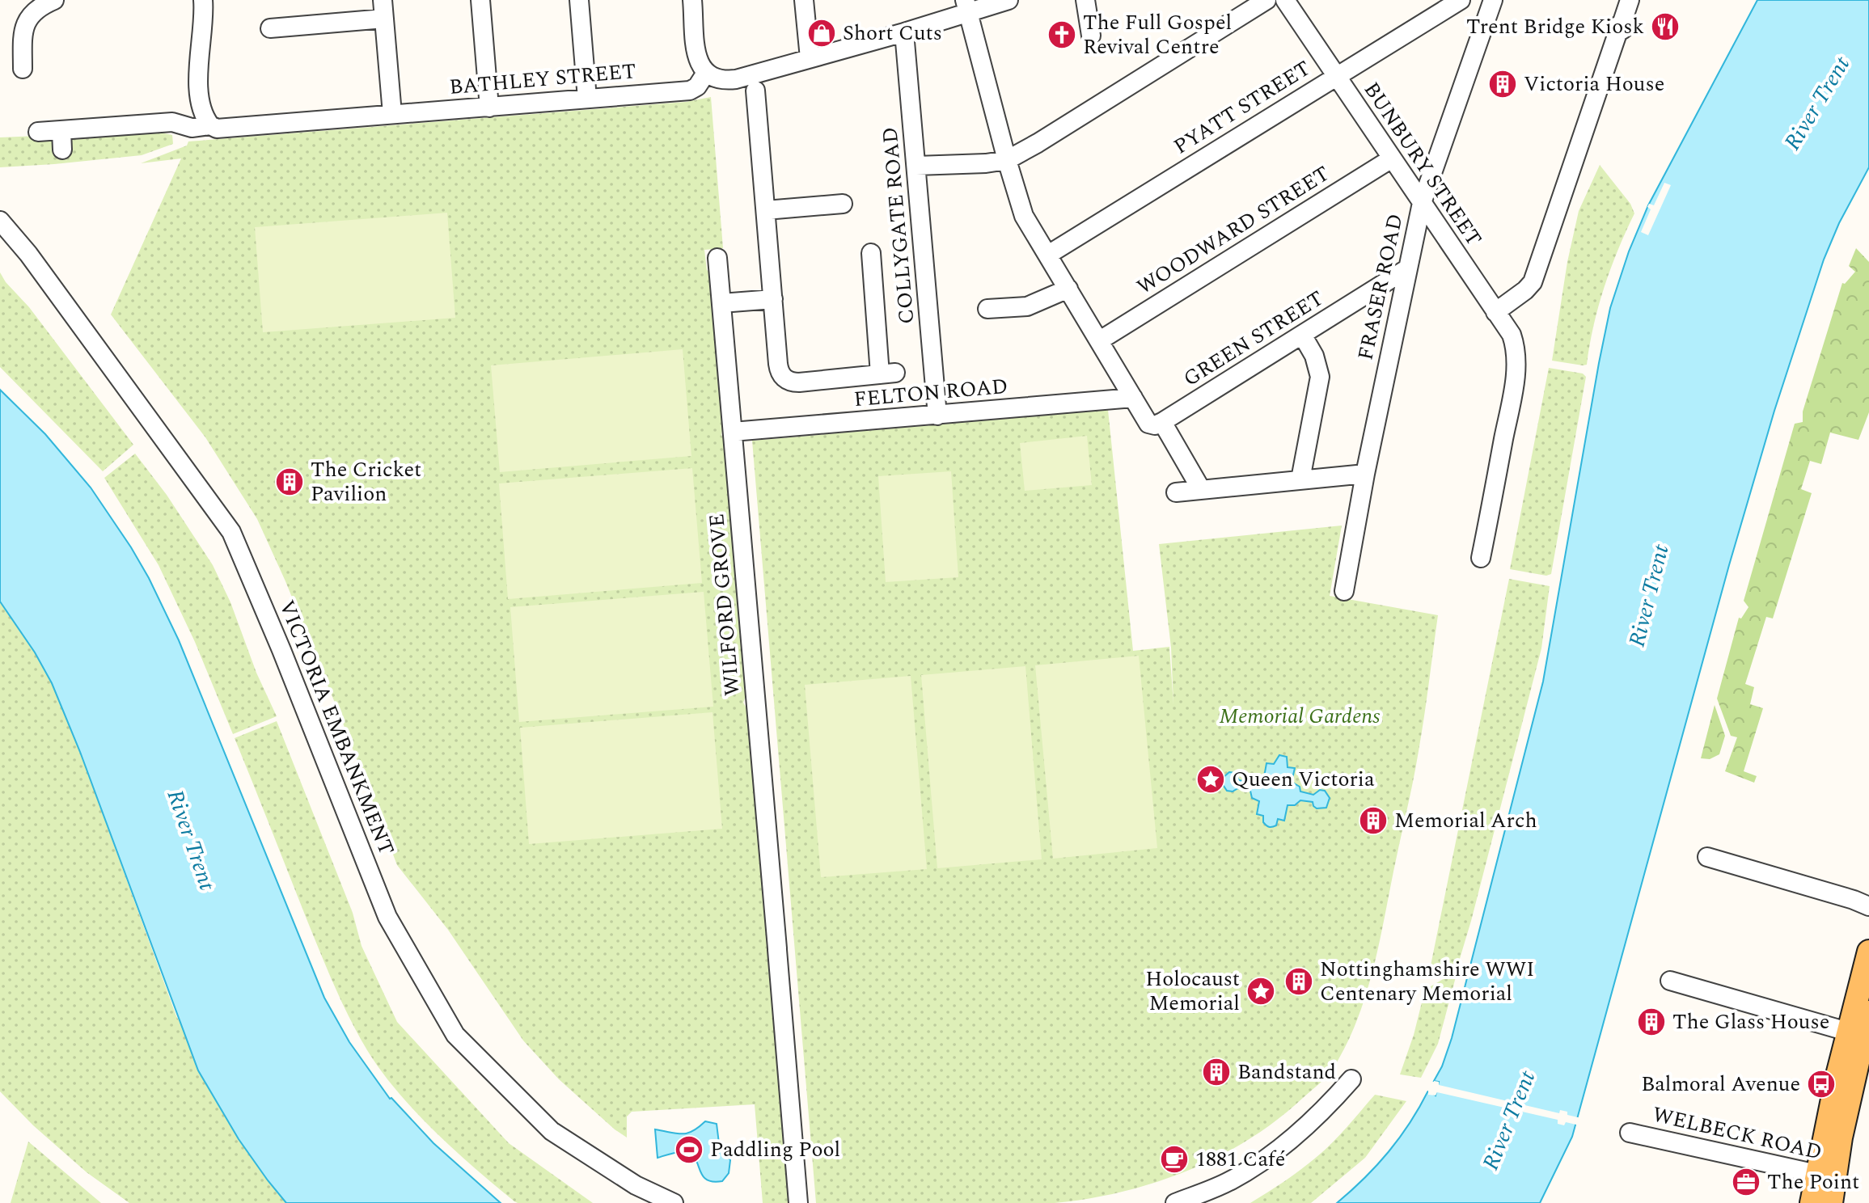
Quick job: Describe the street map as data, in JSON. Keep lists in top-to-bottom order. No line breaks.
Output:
{"streets":{"street":["BATHLEY STREET","PYATT STREET","BUNBURY STREET","COLLYGATE ROAD","WOODWARD STREET","FRASER ROAD","GREEN STREET","FELTON ROAD","WILFORD GROVE","VICTORIA EMBANKMENT","WELBECK ROAD"]},"crossings":[["PYATT STREET","BUNBURY STREET"],["BUNBURY STREET","WOODWARD STREET"],["BUNBURY STREET","FRASER ROAD"],["COLLYGATE ROAD","FELTON ROAD"],["FRASER ROAD","GREEN STREET"],["FELTON ROAD","WILFORD GROVE"]],"water":["River Trent"],"parks":["Memorial Gardens"],"places":{"restaurant":["Trent Bridge Kiosk"],"shop":["Short Cuts"],"church":["The Full Gospel Revival Centre"],"building":["Victoria House","The Cricket Pavilion","Memorial Arch","Nottinghamshire WWI Centenary Memorial","The Glass House","Bandstand"],"place":["Queen Victoria","Holocaust Memorial"],"bus stop":["Balmoral Avenue"],"sports":["Paddling Pool"],"cafe":["1881 Café"],"office":["The Point"]}}
